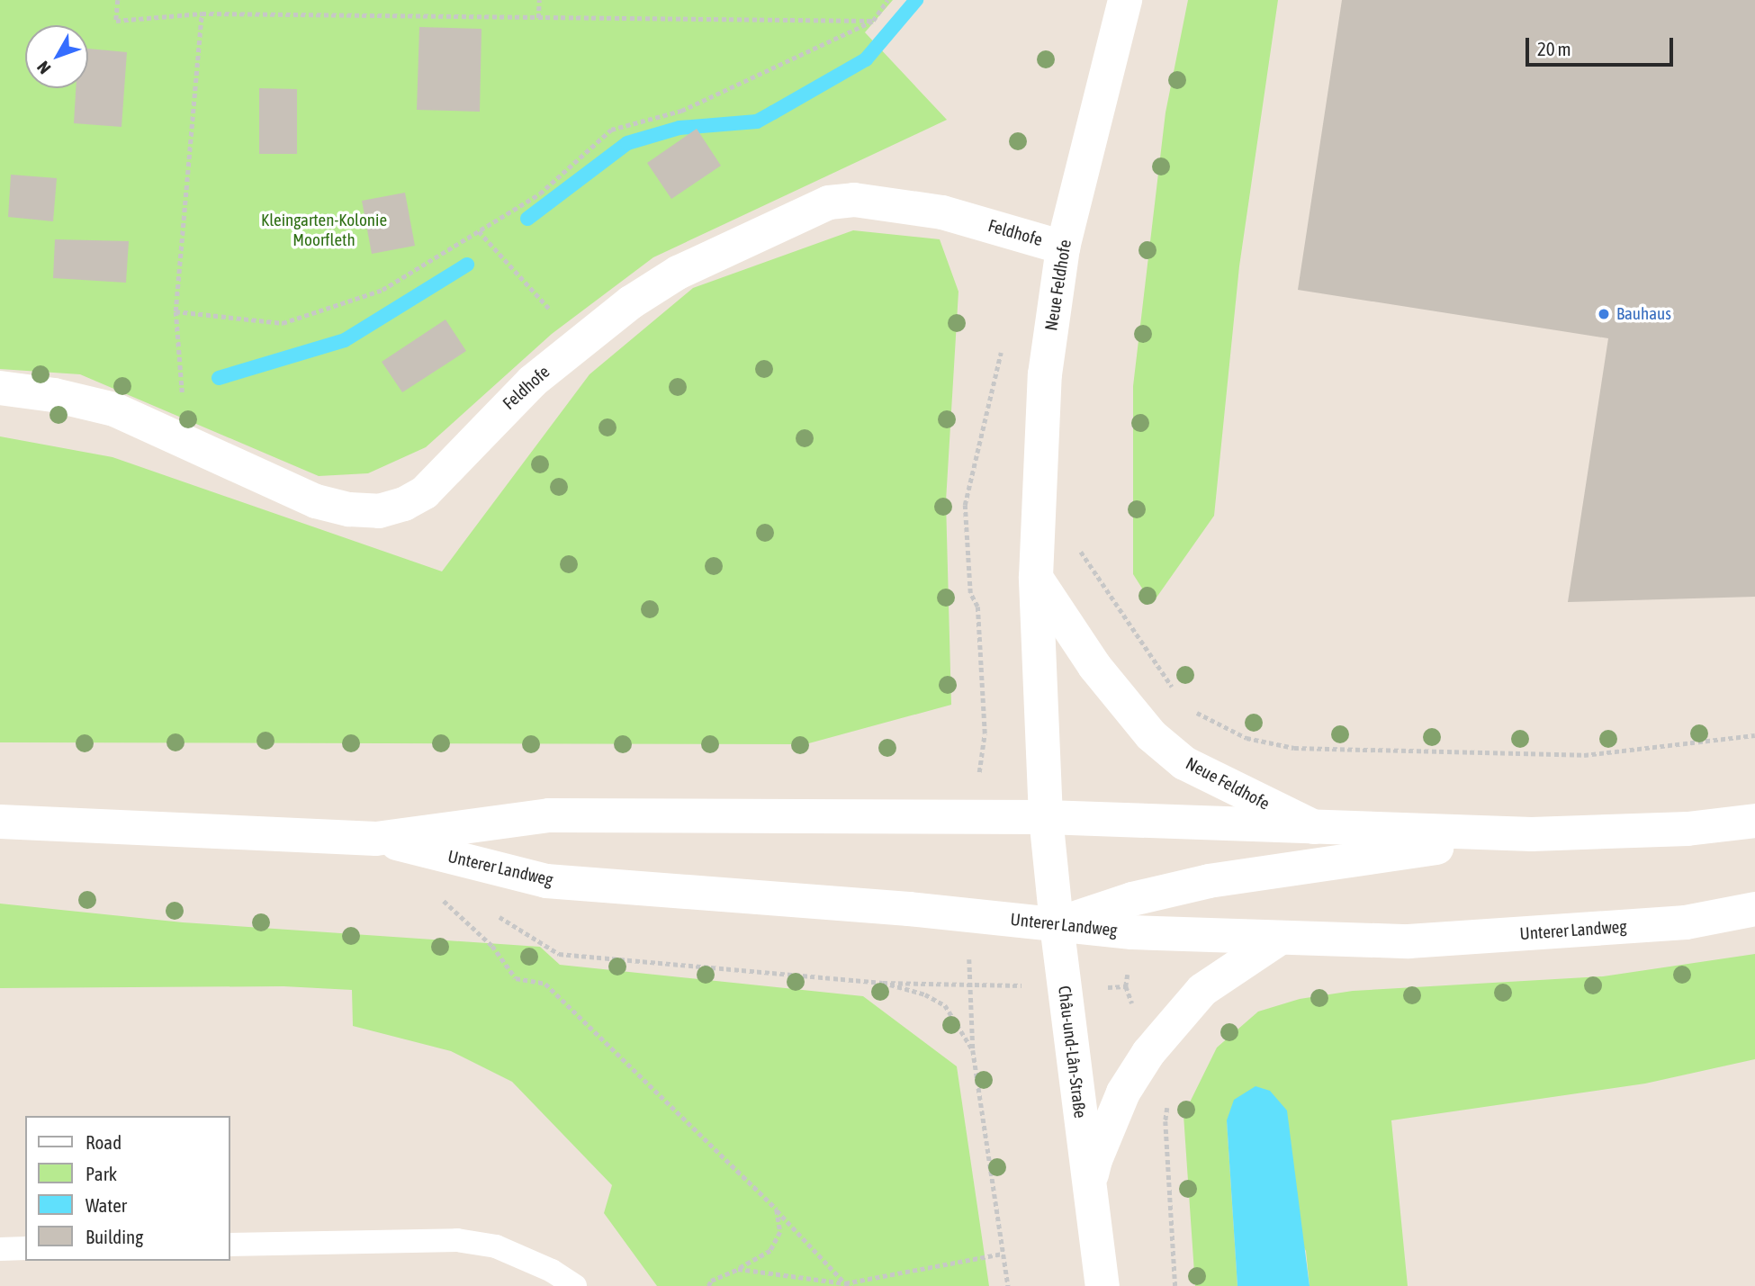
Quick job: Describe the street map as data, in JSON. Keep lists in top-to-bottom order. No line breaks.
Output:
{"streets":{"main road":["Feldhofe","Neue Feldhofe","Unterer Landweg","Châu-und-Lân-Straße"]},"crossings":[["Feldhofe","Neue Feldhofe"],["Neue Feldhofe","Unterer Landweg"],["Neue Feldhofe","Châu-und-Lân-Straße"],["Unterer Landweg","Châu-und-Lân-Straße"]],"parks":["Kleingarten-Kolonie Moorfleth"],"places":["Bauhaus"],"legend":["Road","Park","Water","Building"],"scale_bar":"20 m","north":"bottom left"}
